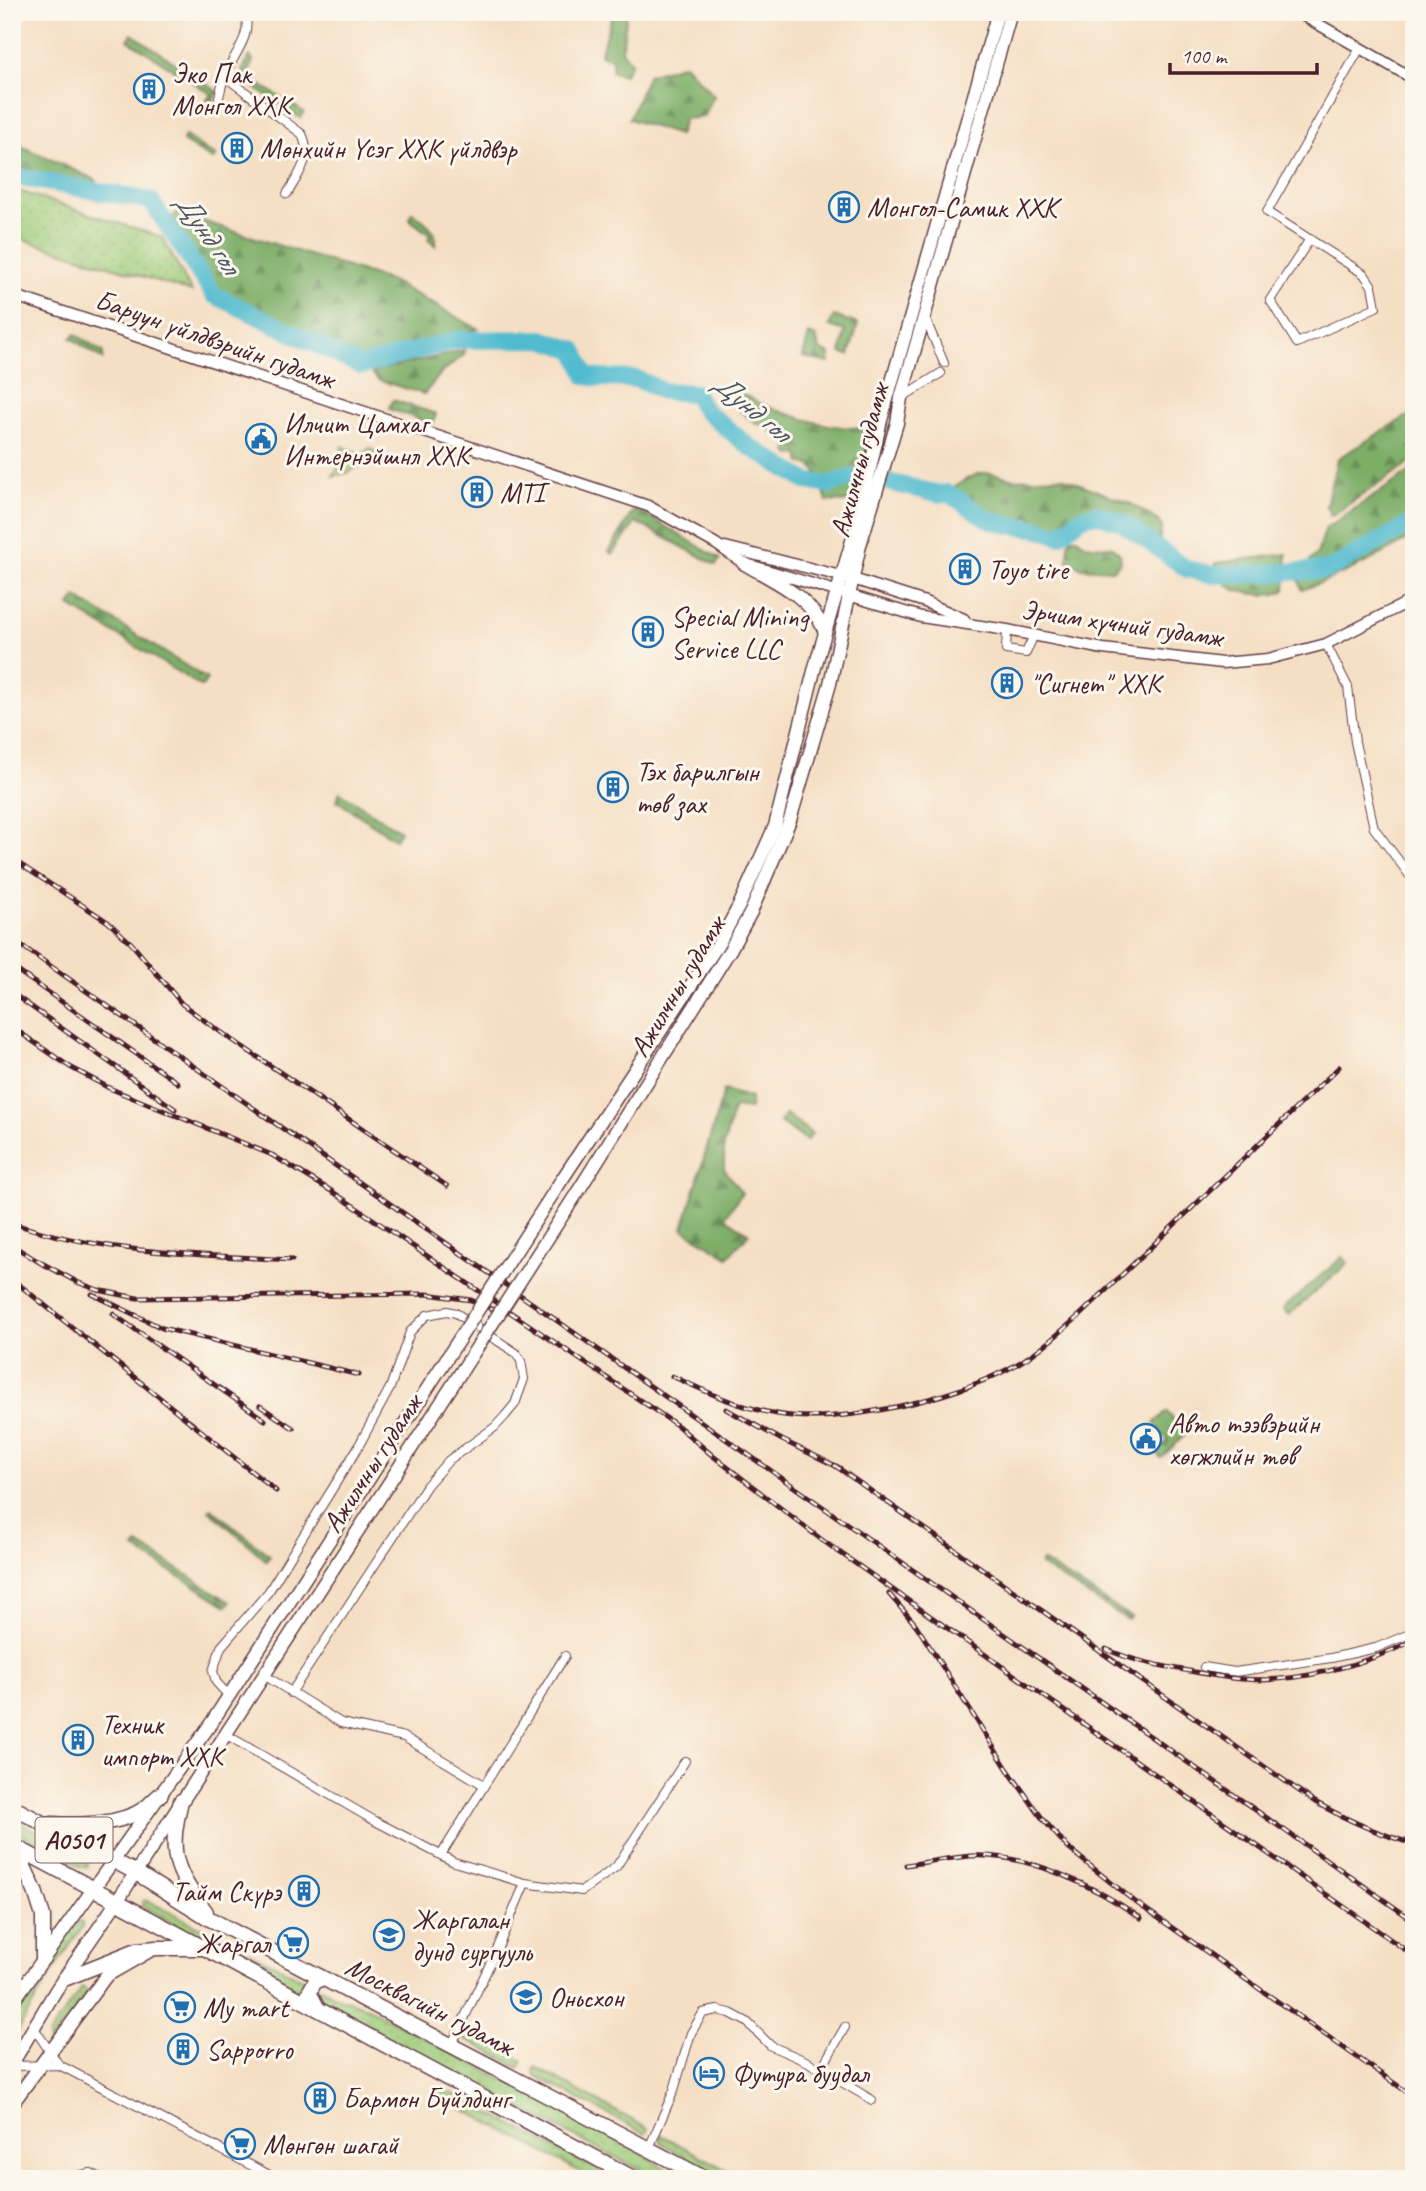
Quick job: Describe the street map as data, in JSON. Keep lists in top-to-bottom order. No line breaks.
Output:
{"streets":{"highway":["A0501","Москвагийн гудамж"],"main road":["Ажилчны гудамж"],"street":["Баруун үйлдвэрийн гудамж","Эрчим хүчний гудамж"]},"crossings":[["Баруун үйлдвэрийн гудамж","Ажилчны гудамж"],["Баруун үйлдвэрийн гудамж","Эрчим хүчний гудамж"],["Ажилчны гудамж","Эрчим хүчний гудамж"],["Ажилчны гудамж","A0501"],["Ажилчны гудамж","Москвагийн гудамж"],["A0501","Москвагийн гудамж"]],"water":["Дунд гол"],"places":{"building":["Эко Пак Монгол ХХК","Мөнхийн Үсэг ХХК үйлдвэр","Монгол-Самик ХХК","MTI","Toyo tire","Special Mining Service LLC","\"Сигнет\" ХХК","Тэх барилгын төв зах","Техник импорт ХХК","Тайм Скүрэ","Sapporro","Бармон Буйлдинг"],"public building":["Илчит Цамхаг Интернэйшнл ХХК","Авто тээвэрийн хөгжлийн төв"],"school or university":["Жаргалан дунд сургууль","Оньсхон"],"supermarket":["Жаргал","My mart","Мөнгөн шагай"],"hotel":["Футура буудал"]},"scale_bar":"100 m"}
